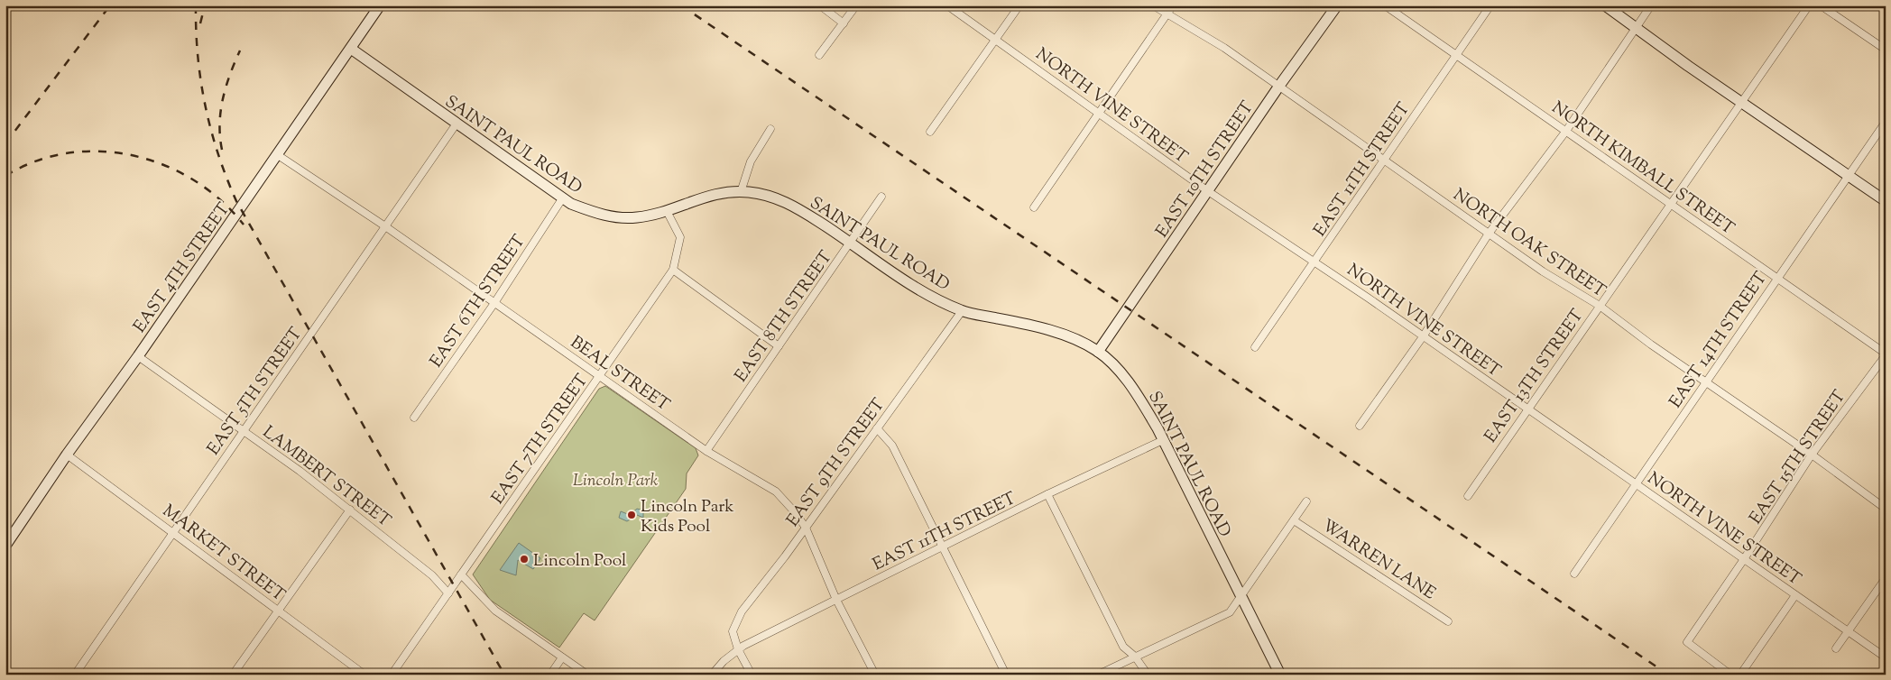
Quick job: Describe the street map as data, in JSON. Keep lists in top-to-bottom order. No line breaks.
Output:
{"streets":{"main road":["SAINT PAUL ROAD","EAST 10TH STREET","EAST 4TH STREET"],"street":["NORTH VINE STREET","NORTH KIMBALL STREET","EAST 11TH STREET","NORTH OAK STREET","EAST 6TH STREET","EAST 8TH STREET","EAST 14TH STREET","BEAL STREET","EAST 13TH STREET","EAST 5TH STREET","EAST 7TH STREET","EAST 15TH STREET","EAST 9TH STREET","LAMBERT STREET","MARKET STREET","WARREN LANE"]},"crossings":[["NORTH VINE STREET","EAST 10TH STREET"],["NORTH VINE STREET","EAST 11TH STREET"],["NORTH VINE STREET","EAST 14TH STREET"],["NORTH VINE STREET","EAST 13TH STREET"],["NORTH VINE STREET","EAST 15TH STREET"],["SAINT PAUL ROAD","EAST 10TH STREET"],["SAINT PAUL ROAD","EAST 11TH STREET"],["SAINT PAUL ROAD","EAST 4TH STREET"],["SAINT PAUL ROAD","EAST 6TH STREET"],["SAINT PAUL ROAD","EAST 8TH STREET"],["SAINT PAUL ROAD","EAST 5TH STREET"],["SAINT PAUL ROAD","EAST 7TH STREET"],["SAINT PAUL ROAD","EAST 9TH STREET"],["NORTH KIMBALL STREET","EAST 11TH STREET"],["NORTH KIMBALL STREET","EAST 14TH STREET"],["NORTH KIMBALL STREET","EAST 13TH STREET"],["NORTH KIMBALL STREET","EAST 15TH STREET"],["EAST 10TH STREET","NORTH OAK STREET"],["EAST 11TH STREET","NORTH OAK STREET"],["EAST 11TH STREET","BEAL STREET"],["EAST 11TH STREET","EAST 9TH STREET"],["NORTH OAK STREET","EAST 14TH STREET"],["NORTH OAK STREET","EAST 13TH STREET"],["NORTH OAK STREET","EAST 15TH STREET"],["EAST 4TH STREET","BEAL STREET"],["EAST 4TH STREET","LAMBERT STREET"],["EAST 4TH STREET","MARKET STREET"],["EAST 6TH STREET","BEAL STREET"],["EAST 8TH STREET","BEAL STREET"],["BEAL STREET","EAST 5TH STREET"],["BEAL STREET","EAST 7TH STREET"],["BEAL STREET","EAST 9TH STREET"],["EAST 5TH STREET","LAMBERT STREET"],["EAST 5TH STREET","MARKET STREET"],["EAST 7TH STREET","LAMBERT STREET"]],"parks":["Lincoln Park"],"places":["Lincoln Park Kids Pool","Lincoln Pool"]}
